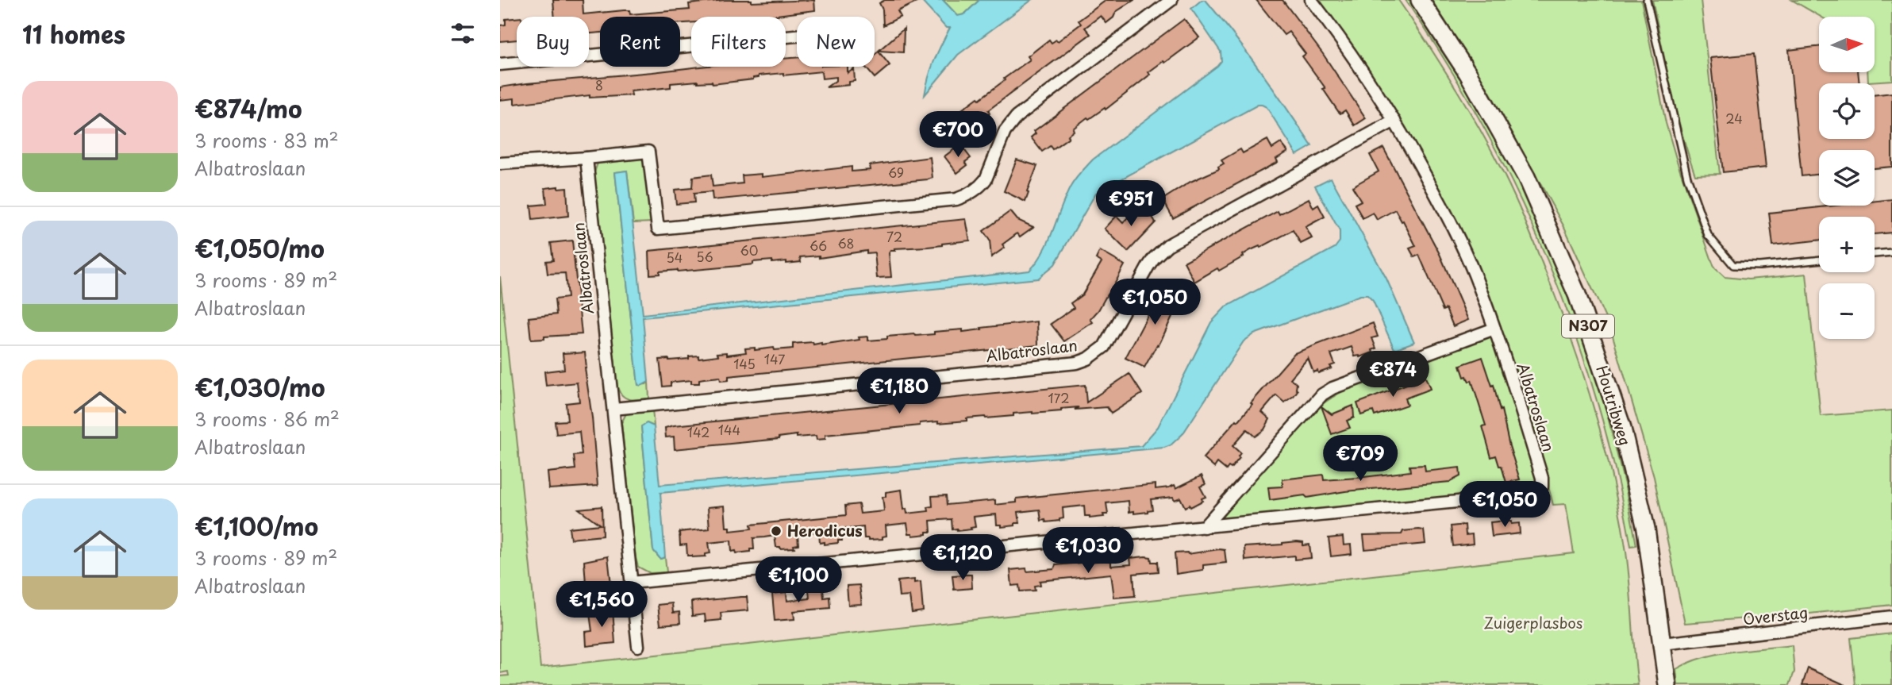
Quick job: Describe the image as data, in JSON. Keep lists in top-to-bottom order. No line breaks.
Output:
{"streets":{"main road":["N307","Houtribweg"],"street":["Albatroslaan","Overstag"]},"crossings":[["Houtribweg","Overstag"]],"parks":["Zuigerplasbos"],"places":["Herodicus"],"house_numbers":["8","24","69","72","68","66","60","56","54","147","145","172","144","142"],"north":"right","page":{"heading":"11 homes","map_buttons":["+","−"],"chip":["Buy","Rent","Filters","New"],"list":[{"name":"€874/mo","note":"3 rooms · 83 m² · Albatroslaan"},{"name":"€1,050/mo","note":"3 rooms · 89 m² · Albatroslaan"},{"name":"€1,030/mo","note":"3 rooms · 86 m² · Albatroslaan"},{"name":"€1,100/mo","note":"3 rooms · 89 m² · Albatroslaan"}],"price":["€700","€951","€1,050","€874","€1,180","€709","€1,050","€1,030","€1,120","€1,100","€1,560"]}}
